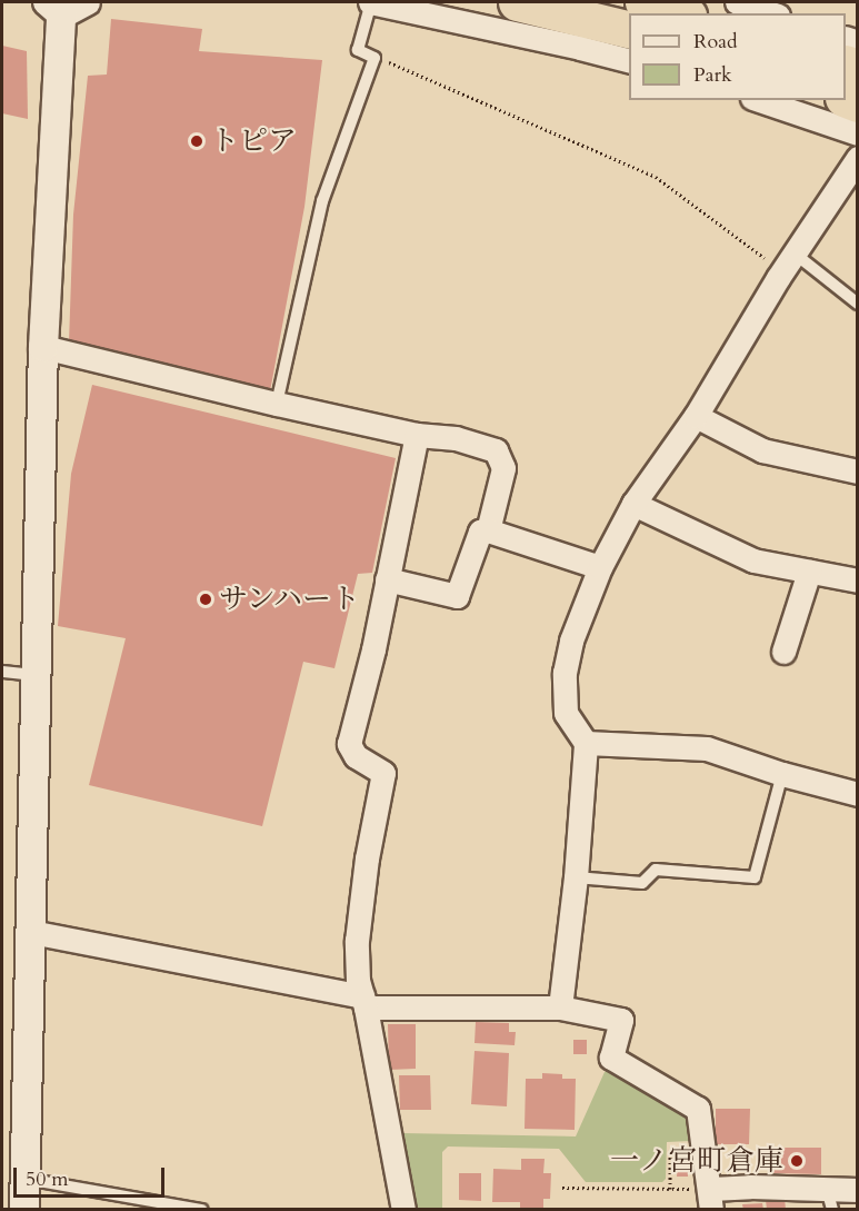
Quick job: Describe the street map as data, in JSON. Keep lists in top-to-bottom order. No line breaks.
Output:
{"places":["トピア","サンハート","一ノ宮町倉庫"],"legend":["Road","Park"],"scale_bar":"50 m"}
